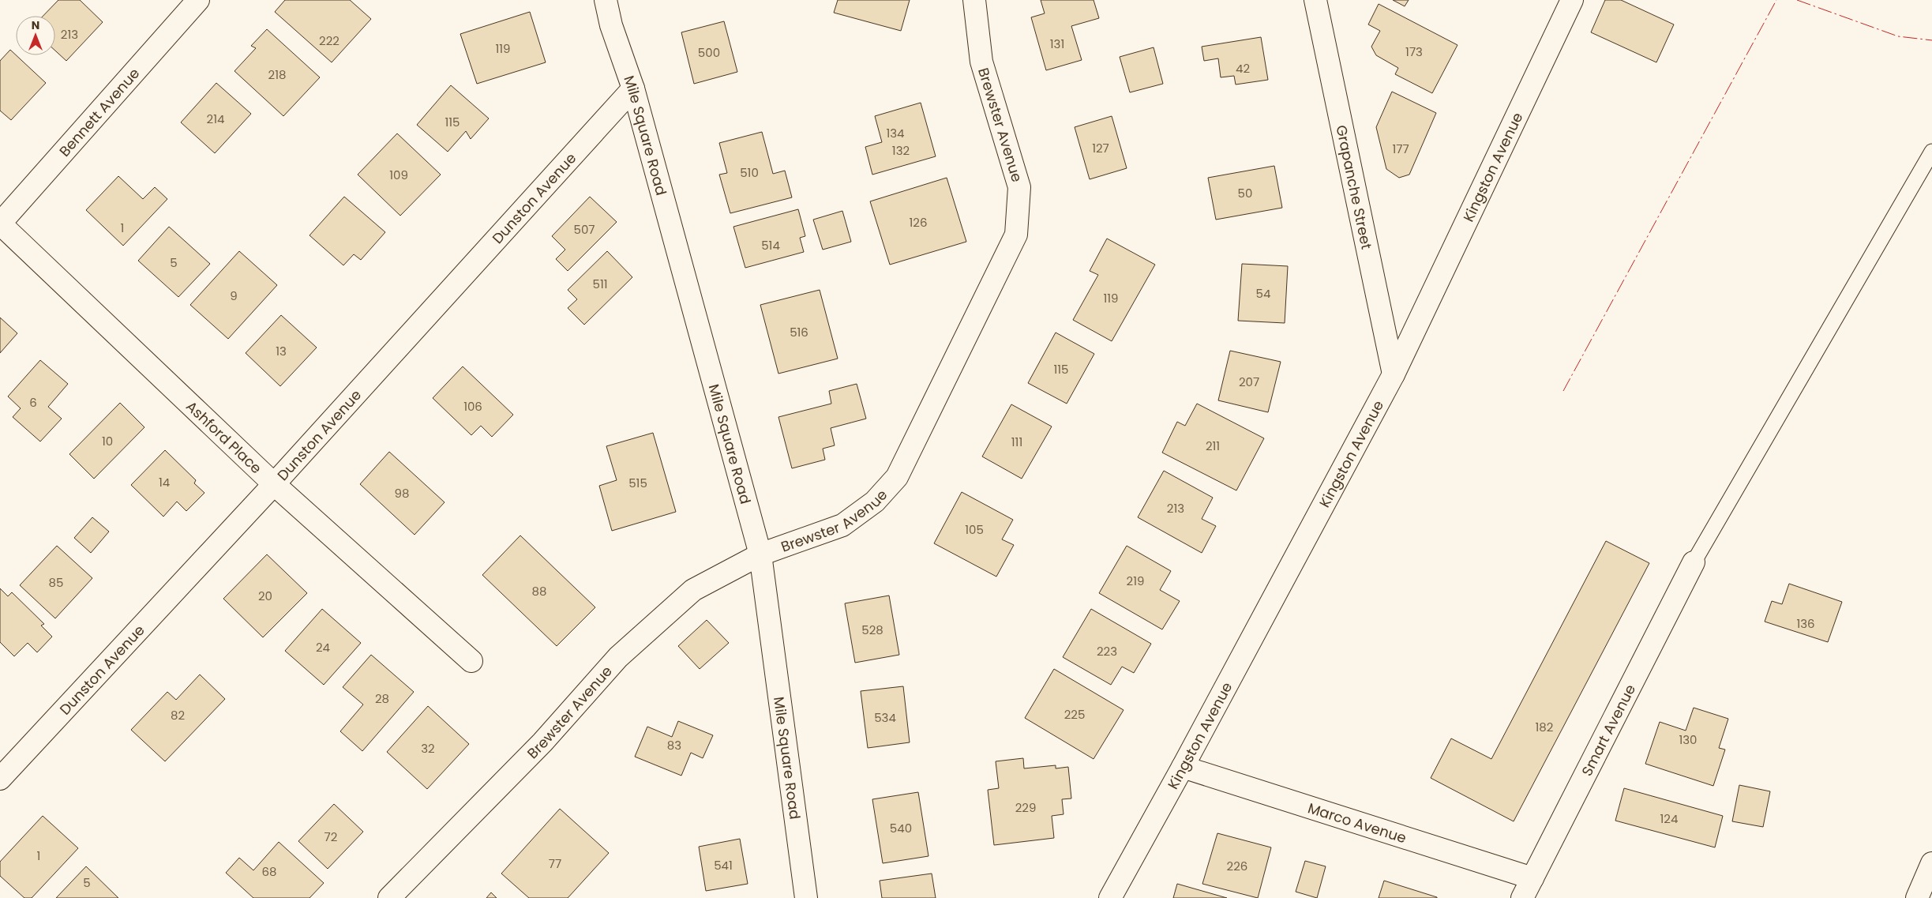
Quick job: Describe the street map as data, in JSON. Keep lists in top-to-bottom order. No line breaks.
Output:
{"streets":{"street":["Bennett Avenue","Brewster Avenue","Mile Square Road","Kingston Avenue","Grapanche Street","Dunston Avenue","Ashford Place","Smart Avenue","Marco Avenue"]},"crossings":[["Bennett Avenue","Ashford Place"],["Brewster Avenue","Mile Square Road"],["Mile Square Road","Dunston Avenue"],["Kingston Avenue","Grapanche Street"],["Kingston Avenue","Marco Avenue"],["Dunston Avenue","Ashford Place"],["Smart Avenue","Marco Avenue"]],"house_numbers":["213","222","131","119","173","500","42","218","214","115","134","127","177","132","510","109","50","126","1","507","514","5","511","54","9","119","516","13","115","207","6","106","10","111","211","14","515","98","213","105","219","85","88","20","136","528","24","223","28","225","82","534","182","130","83","32","229","124","540","72","1","77","541","226","68","5"],"north":"top"}
